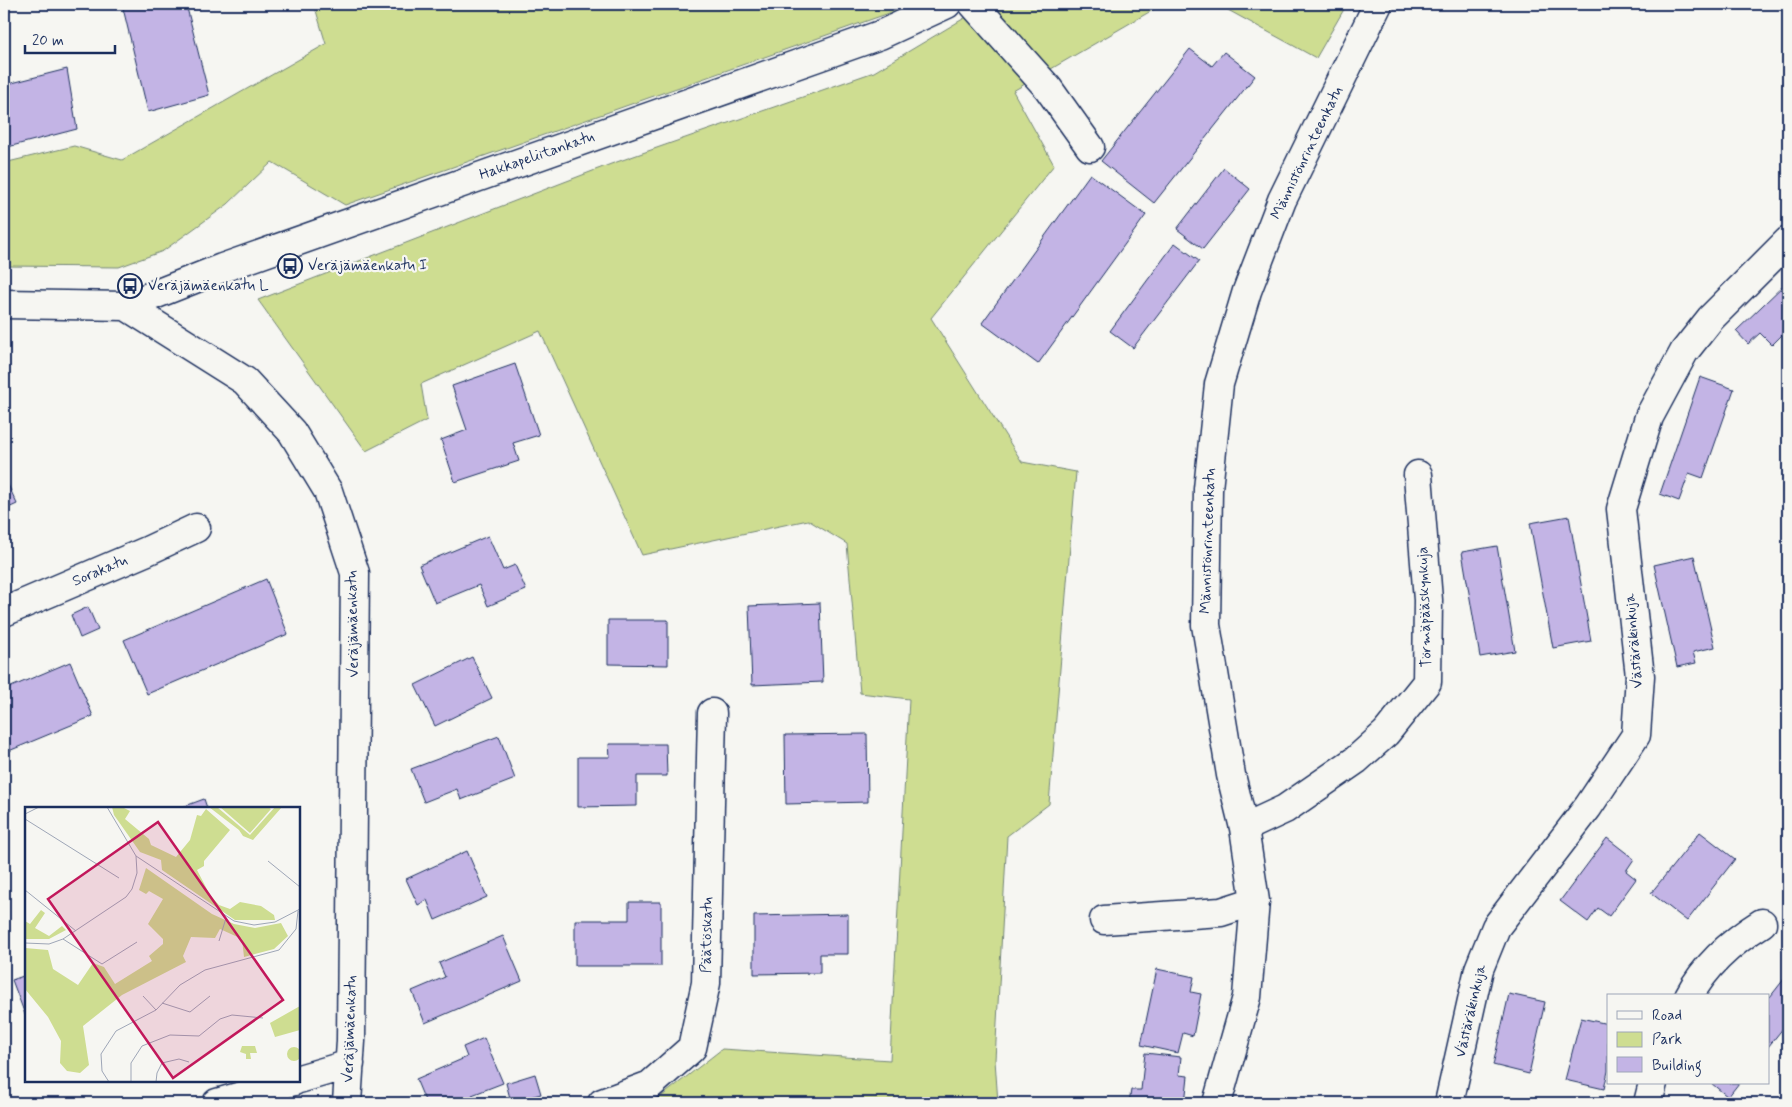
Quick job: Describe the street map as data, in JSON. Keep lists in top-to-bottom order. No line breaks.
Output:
{"streets":{"street":["Männistönrinteenkatu","Hakkapeliitankatu","Sorakatu","Törmäpääskynkuja","Veräjämäenkatu","Västäräkinkuja","Päätöskatu"]},"crossings":[["Männistönrinteenkatu","Törmäpääskynkuja"],["Hakkapeliitankatu","Veräjämäenkatu"]],"places":{"bus stop":["Veräjämäenkatu I","Veräjämäenkatu L"]},"legend":["Road","Park","Building"],"scale_bar":"20 m"}
